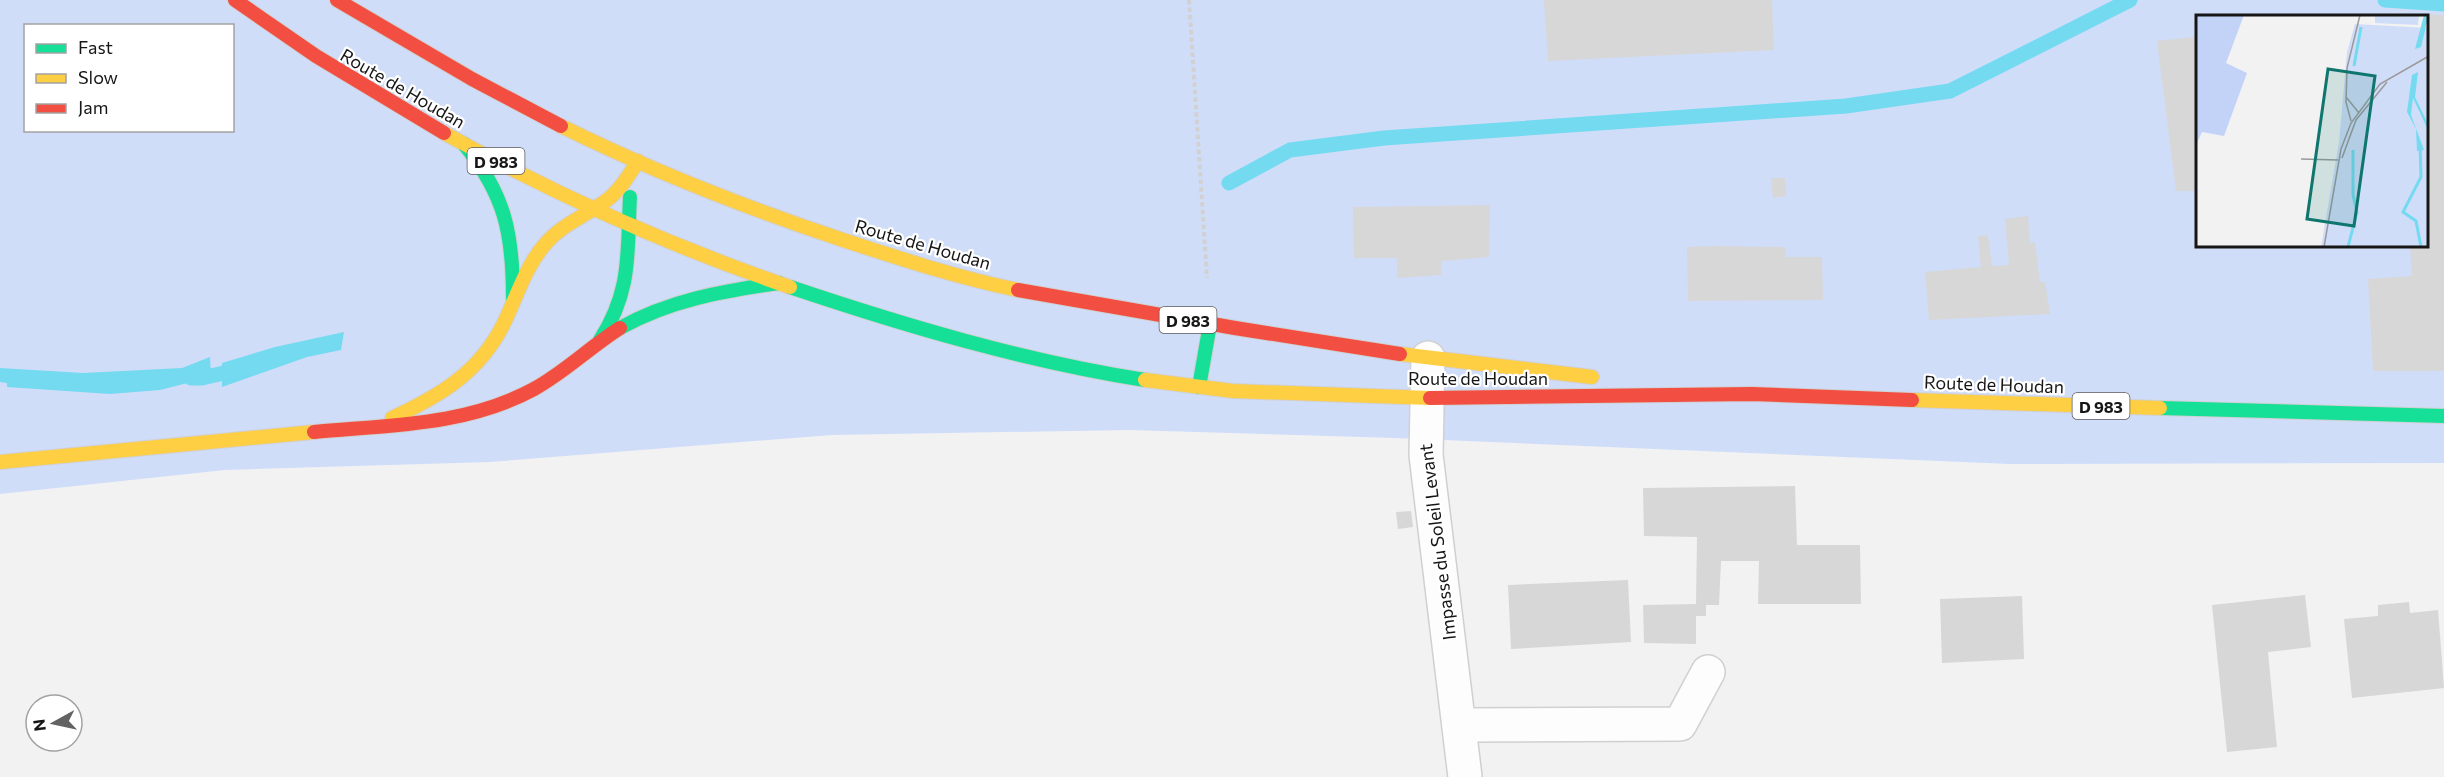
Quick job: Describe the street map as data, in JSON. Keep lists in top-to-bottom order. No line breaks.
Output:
{"streets":{"main road":["Route de Houdan","D 983"],"street":["Impasse du Soleil Levant"]},"crossings":[["Route de Houdan","Impasse du Soleil Levant"]],"legend":["Fast","Slow","Jam"],"north":"left"}
